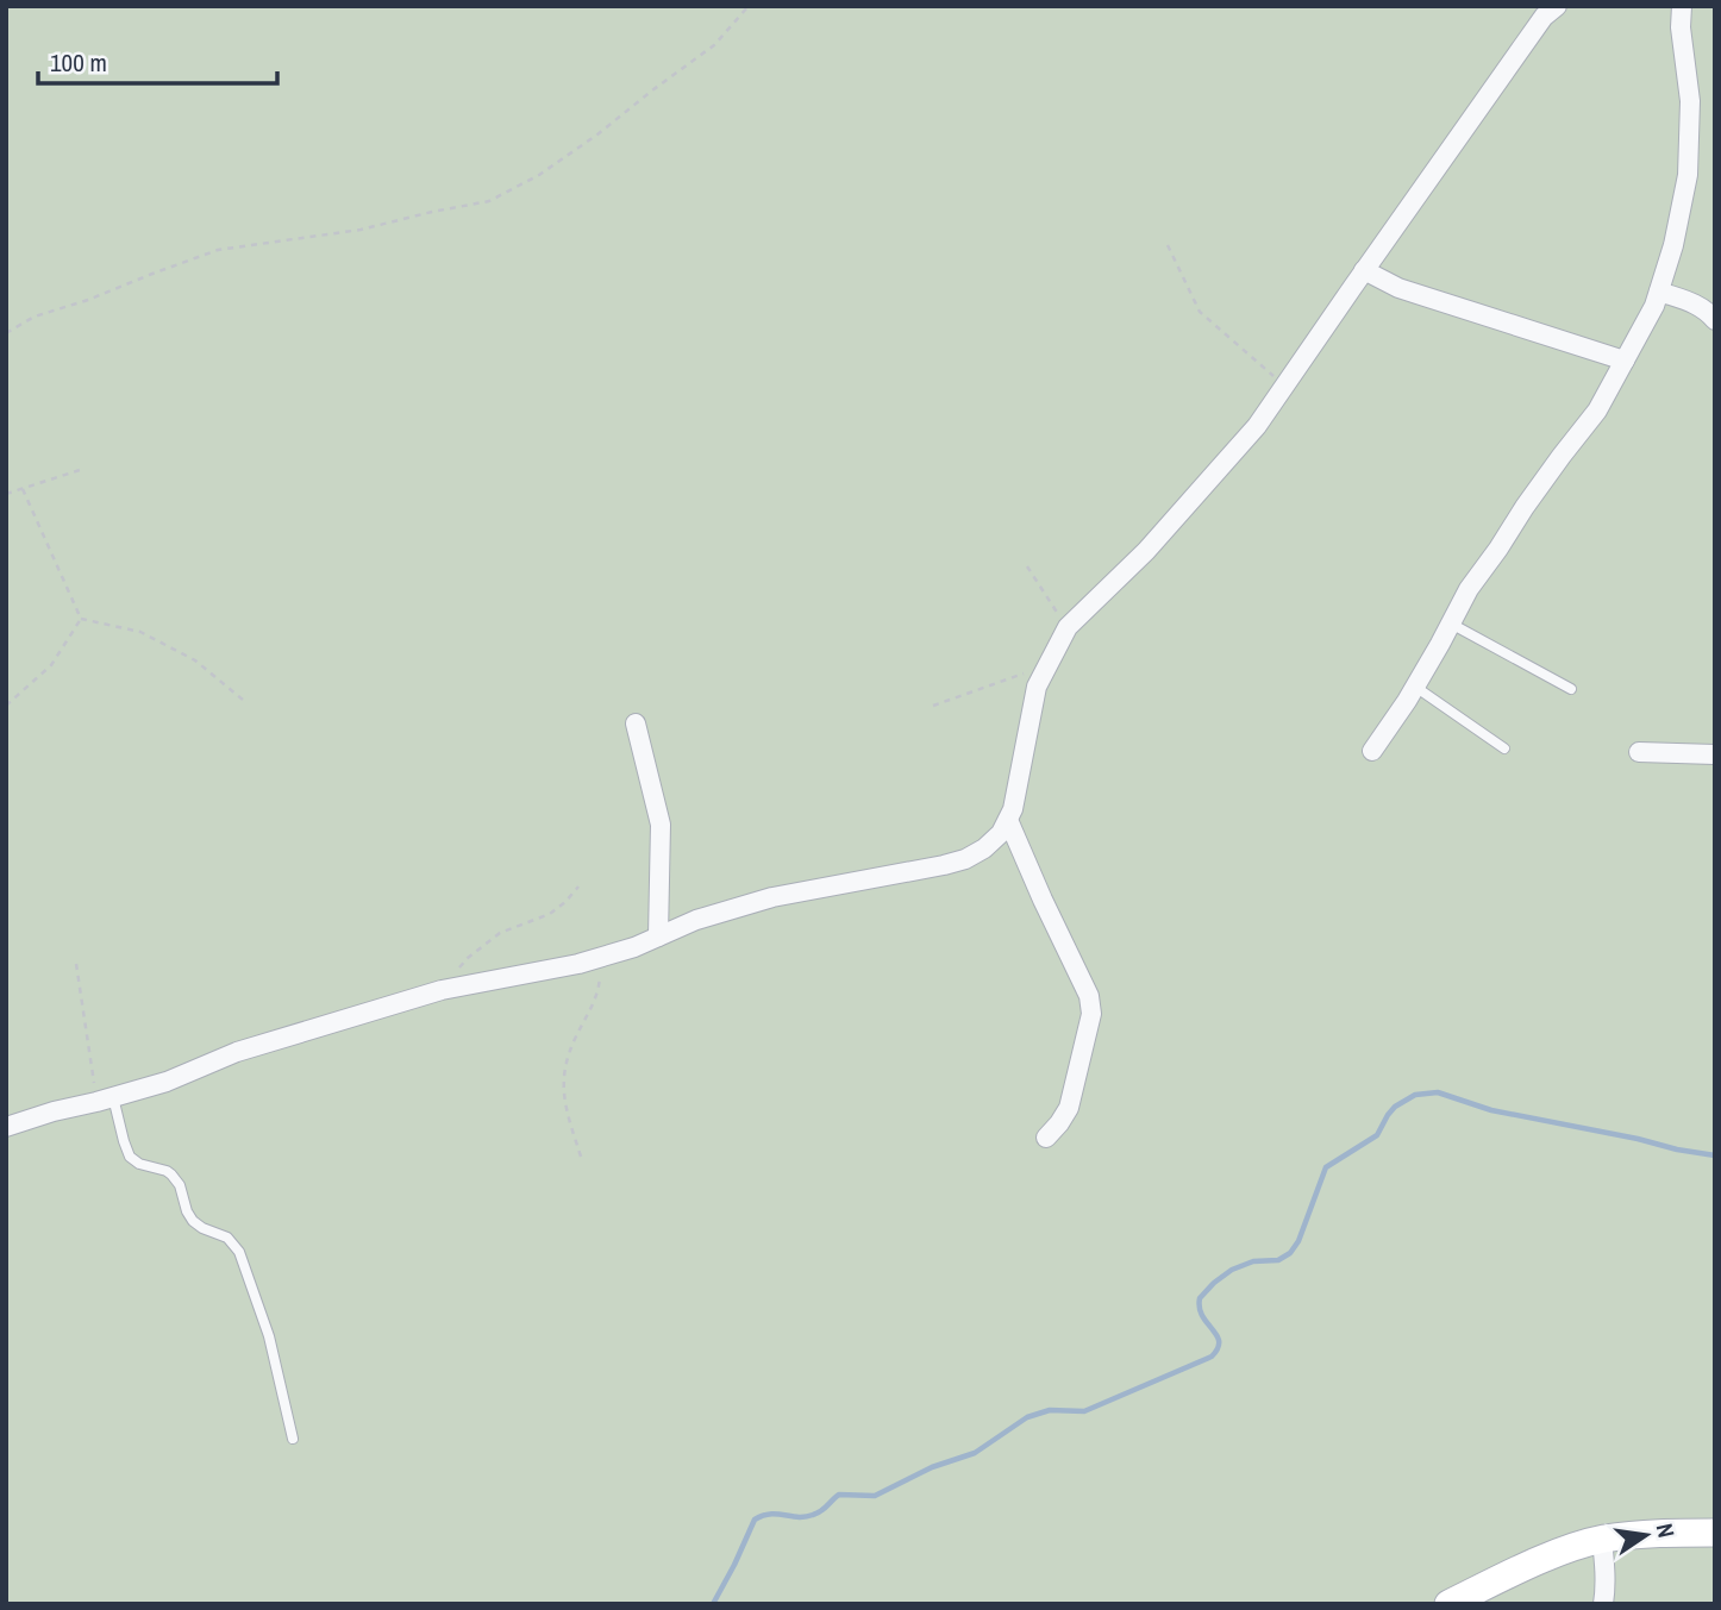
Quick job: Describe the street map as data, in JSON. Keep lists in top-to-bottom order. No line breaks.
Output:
{"scale_bar":"100 m","north":"right"}
